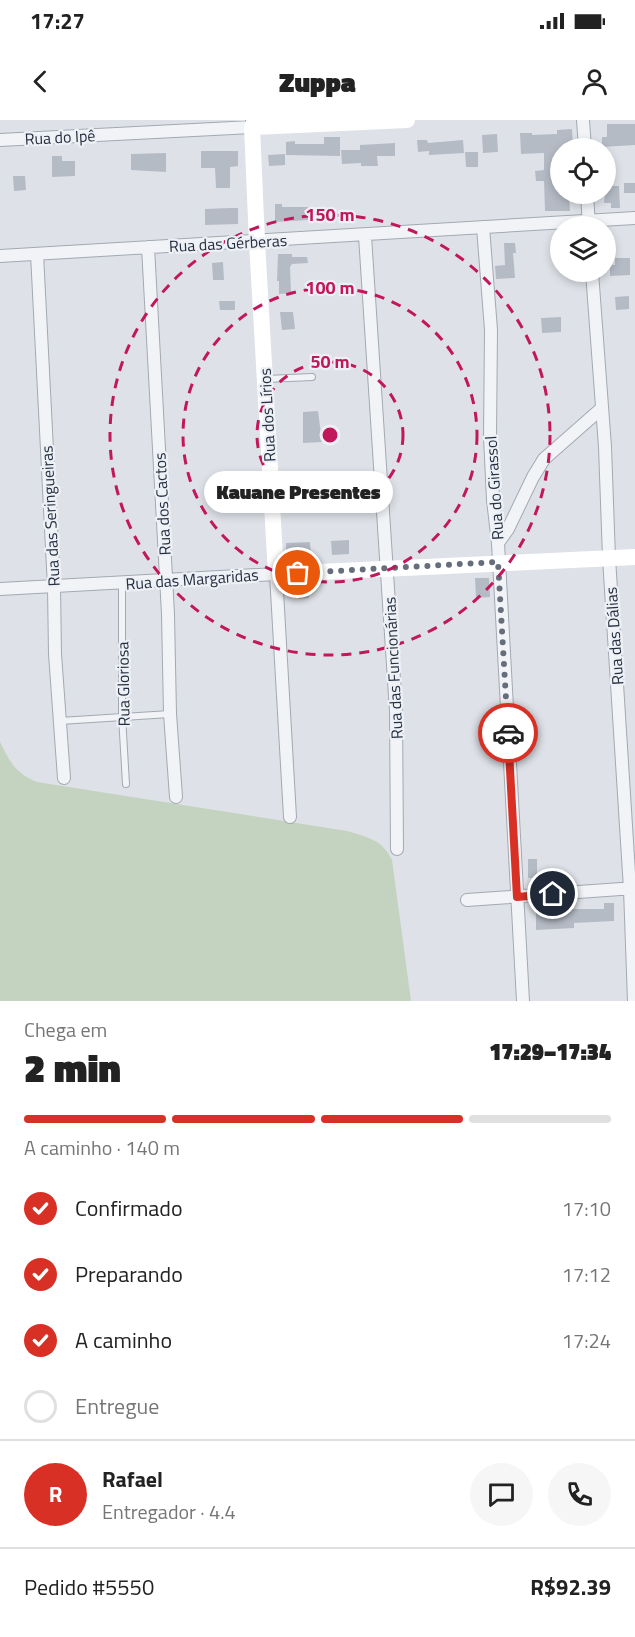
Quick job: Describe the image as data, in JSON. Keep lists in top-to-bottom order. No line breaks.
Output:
{"streets":{"street":["Rua do Ipê","Rua das Gérberas","Rua dos Lírios","Rua do Girassol","Rua dos Cactos","Rua das Seringueiras","Rua das Margaridas","Rua das Dálias","Rua das Funcionárias"],"lane":["Rua Gloriosa"]},"crossings":[["Rua do Ipê","Rua dos Lírios"],["Rua das Gérberas","Rua dos Lírios"],["Rua das Gérberas","Rua do Girassol"],["Rua das Gérberas","Rua dos Cactos"],["Rua das Gérberas","Rua das Seringueiras"],["Rua das Gérberas","Rua das Funcionárias"],["Rua dos Lírios","Rua das Margaridas"],["Rua do Girassol","Rua das Margaridas"],["Rua dos Cactos","Rua das Margaridas"],["Rua das Seringueiras","Rua das Margaridas"],["Rua das Margaridas","Rua das Dálias"],["Rua das Margaridas","Rua das Funcionárias"],["Rua das Margaridas","Rua Gloriosa"]],"places":["Kauane Presentes"],"page":{"status":"17:27","header":"Zuppa","bubble":"Kauane Presentes","heading":["2 min","Chega em","17:29–17:34"],"panel":["Rafael","Entregador · 4.4","Pedido #5550","R$92.39"],"bar":"A caminho · 140 m","list":[["Confirmado","17:10"],["Preparando","17:12"],["A caminho","17:24"],"Entregue"],"round":"R"},"rings":["150 m","100 m","50 m"]}
